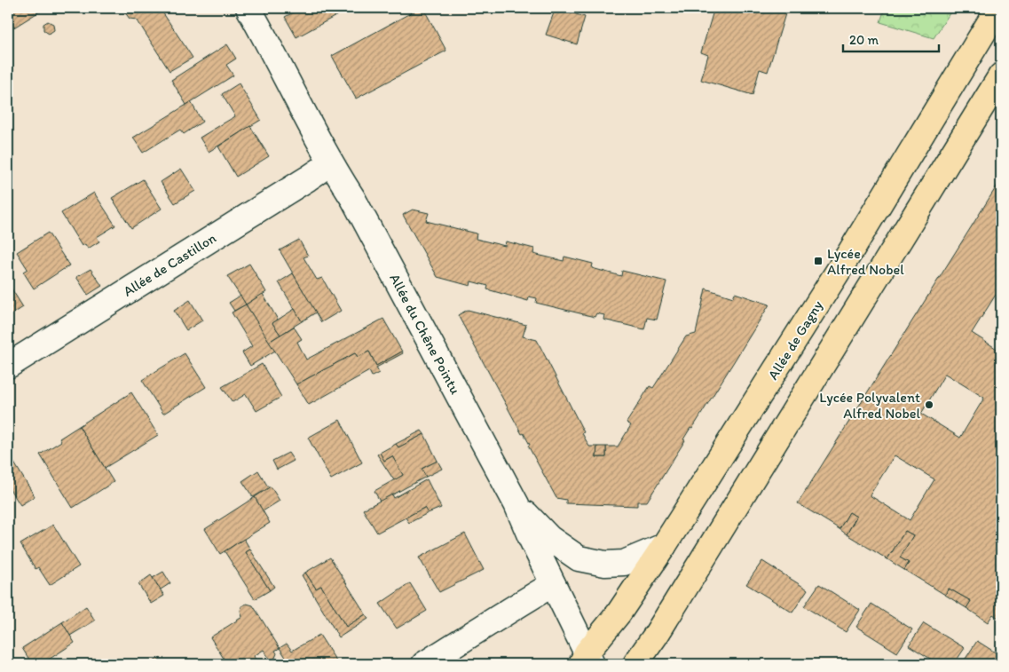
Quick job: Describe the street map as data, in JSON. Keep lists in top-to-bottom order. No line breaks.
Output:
{"streets":{"main road":["Allée de Gagny"],"street":["Allée de Castillon","Allée du Chêne Pointu"]},"crossings":[["Allée de Castillon","Allée du Chêne Pointu"],["Allée du Chêne Pointu","Allée de Gagny"]],"places":{"transit":["Lycée Alfred Nobel"],"other":["Lycée Polyvalent Alfred Nobel"]},"scale_bar":"20 m"}
